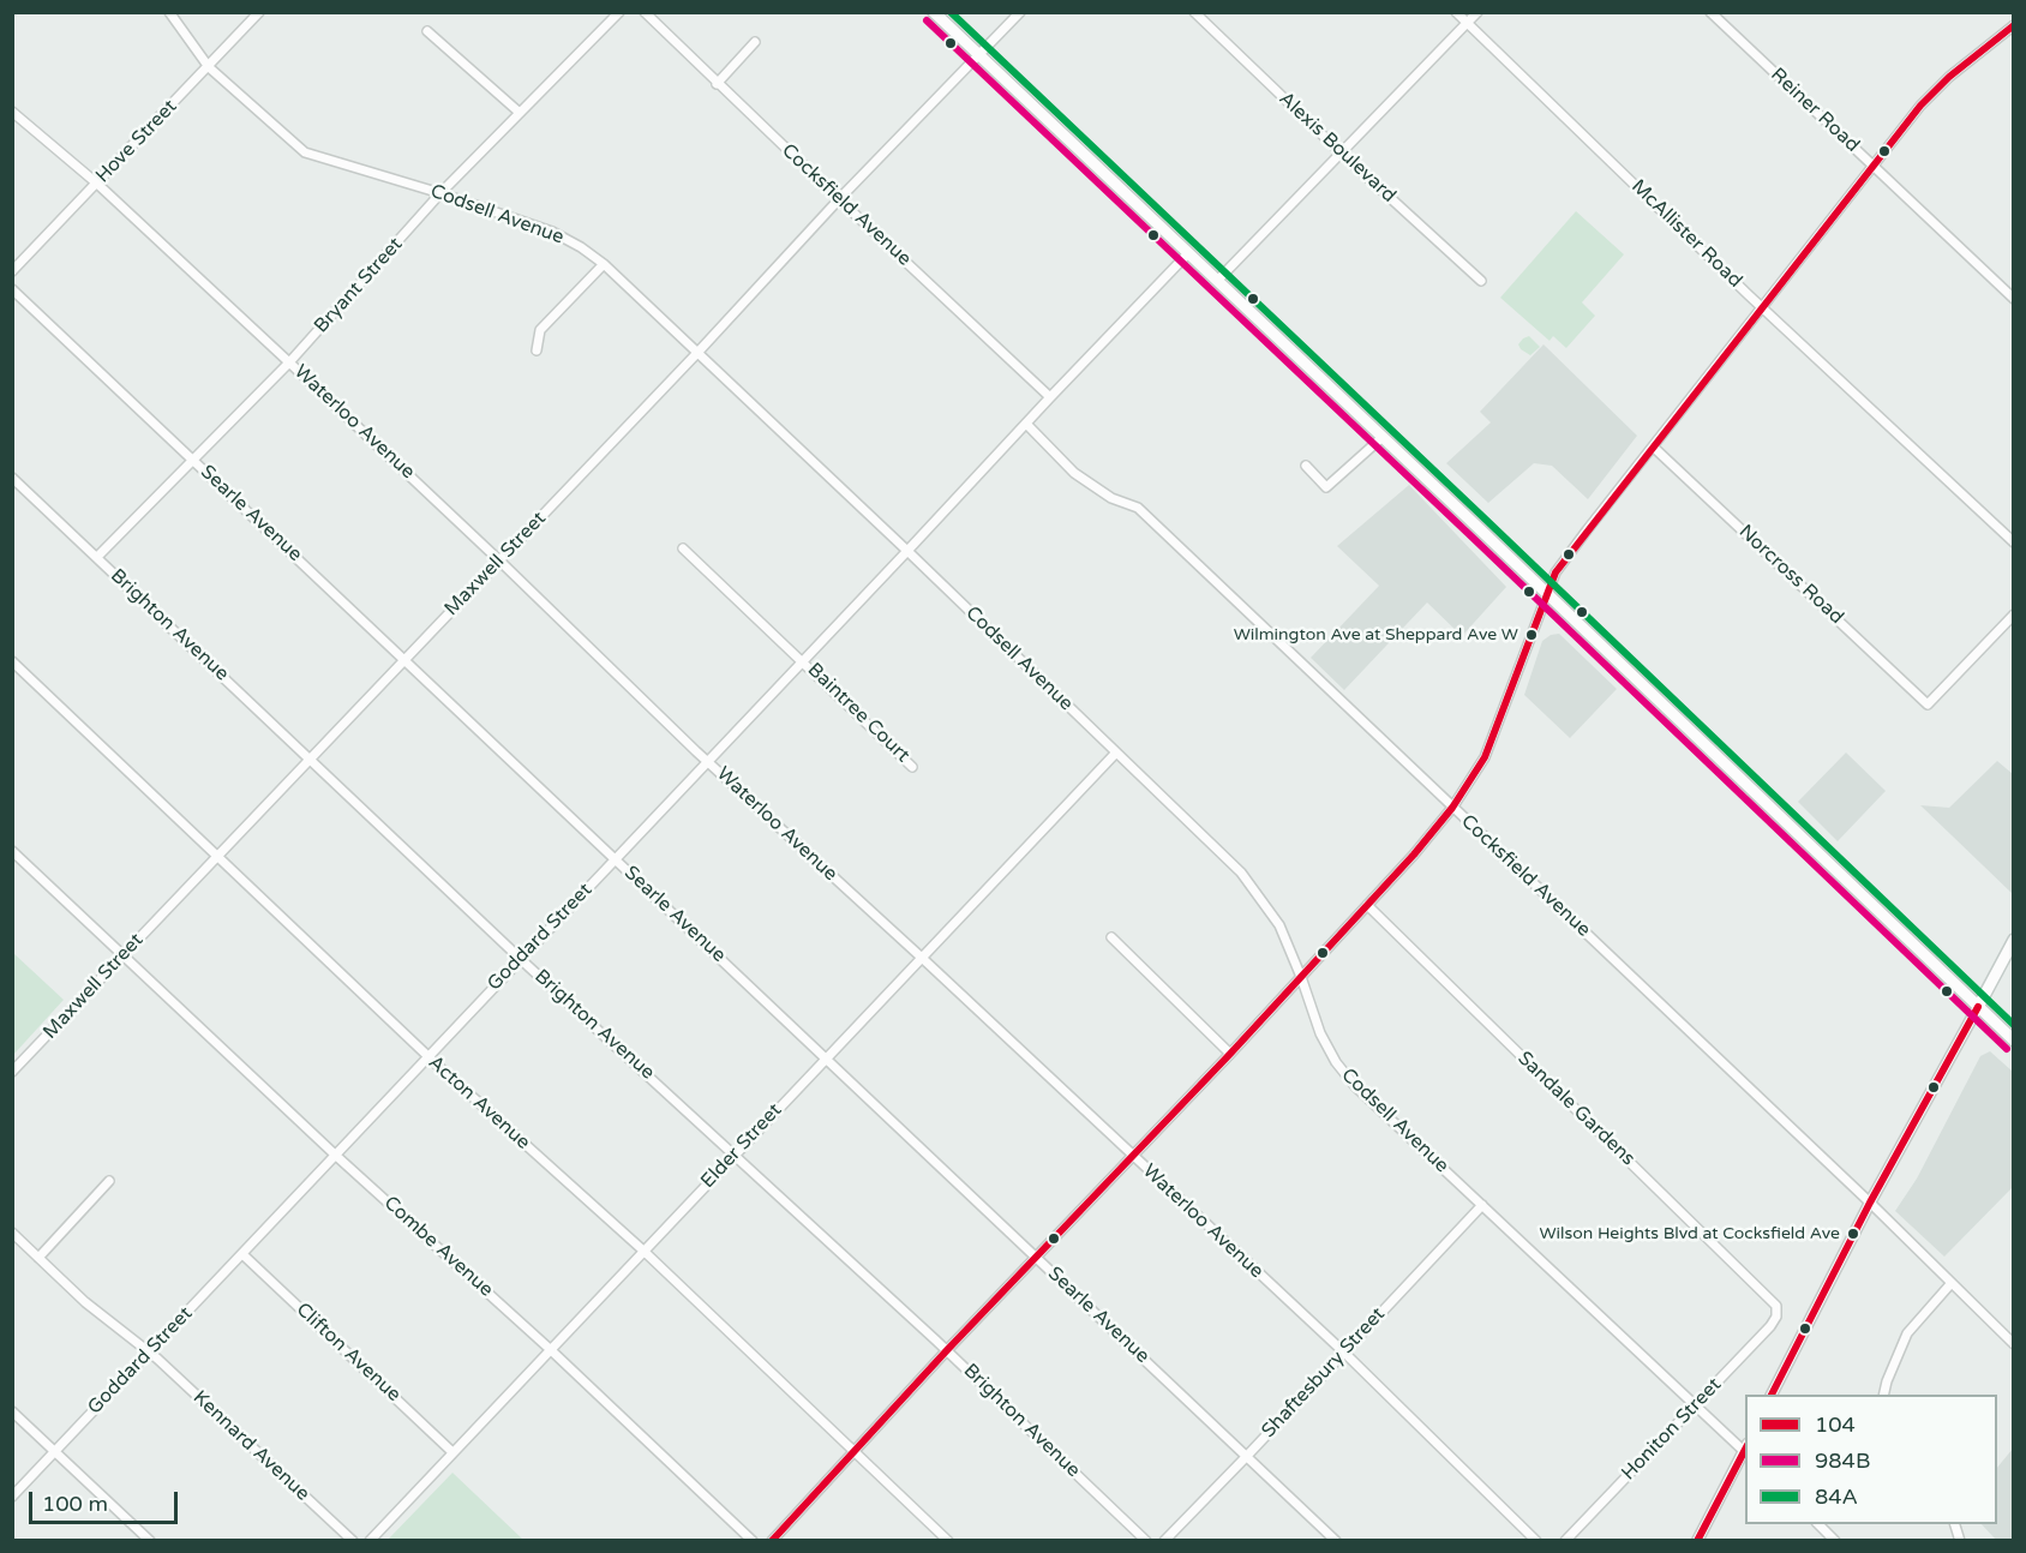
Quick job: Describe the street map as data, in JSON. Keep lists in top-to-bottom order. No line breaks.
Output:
{"streets":{"street":["Reiner Road","Hove Street","Alexis Boulevard","Cocksfield Avenue","Codsell Avenue","McAllister Road","Bryant Street","Waterloo Avenue","Searle Avenue","Maxwell Street","Norcross Road","Brighton Avenue","Baintree Court","Goddard Street","Acton Avenue","Sandale Gardens","Elder Street","Combe Avenue","Clifton Avenue","Shaftesbury Street","Honiton Street","Kennard Avenue"]},"crossings":[["Hove Street","Codsell Avenue"],["Hove Street","Waterloo Avenue"],["Cocksfield Avenue","Maxwell Street"],["Cocksfield Avenue","Goddard Street"],["Codsell Avenue","Bryant Street"],["Codsell Avenue","Maxwell Street"],["Codsell Avenue","Goddard Street"],["Codsell Avenue","Elder Street"],["Codsell Avenue","Shaftesbury Street"],["Codsell Avenue","Honiton Street"],["Bryant Street","Waterloo Avenue"],["Bryant Street","Searle Avenue"],["Bryant Street","Brighton Avenue"],["Waterloo Avenue","Maxwell Street"],["Waterloo Avenue","Goddard Street"],["Waterloo Avenue","Elder Street"],["Waterloo Avenue","Shaftesbury Street"],["Searle Avenue","Maxwell Street"],["Searle Avenue","Goddard Street"],["Searle Avenue","Elder Street"],["Searle Avenue","Shaftesbury Street"],["Maxwell Street","Brighton Avenue"],["Maxwell Street","Acton Avenue"],["Maxwell Street","Combe Avenue"],["Brighton Avenue","Goddard Street"],["Brighton Avenue","Elder Street"],["Baintree Court","Goddard Street"],["Goddard Street","Acton Avenue"],["Goddard Street","Combe Avenue"],["Goddard Street","Clifton Avenue"],["Goddard Street","Kennard Avenue"],["Acton Avenue","Elder Street"],["Sandale Gardens","Honiton Street"],["Elder Street","Combe Avenue"],["Elder Street","Clifton Avenue"]],"places":["Wilmington Ave at Sheppard Ave W","Wilson Heights Blvd at Cocksfield Ave"],"lines":["transit line 84A","transit line 984B","transit line 104"],"legend":["104","984B","84A"],"scale_bar":"100 m"}
